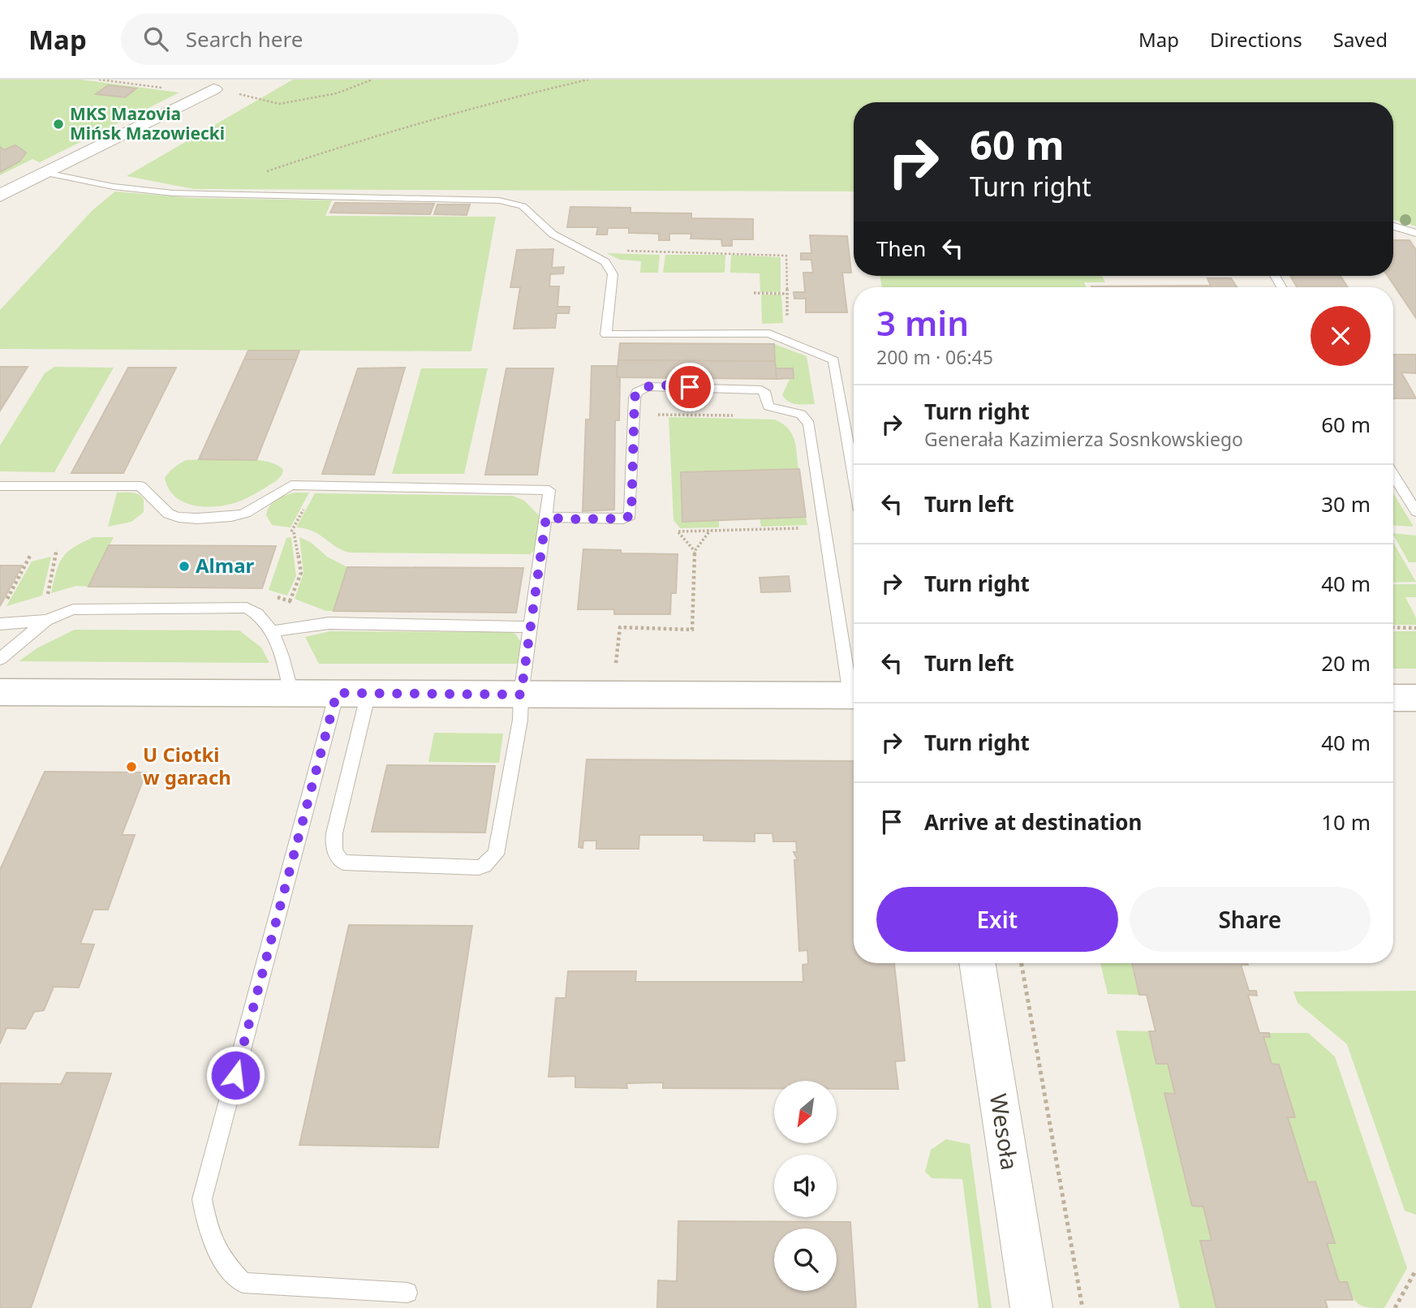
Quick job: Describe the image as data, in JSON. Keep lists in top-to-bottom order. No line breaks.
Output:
{"streets":{"street":["Wesoła"]},"places":["MKS Mazovia Mińsk Mazowiecki","Almar","U Ciotki w garach"],"north":"bottom left","page":{"header":"Map","search":"Search here","nav":["Map","Directions","Saved"],"turn":["60 m","Turn right"],"then":"Then","heading":["3 min","200 m · 06:45"],"list":[{"name":"Turn right","note":"Generała Kazimierza Sosnkowskiego","value":"60 m"},{"name":"Turn left","value":"30 m"},{"name":"Turn right","value":"40 m"},{"name":"Turn left","value":"20 m"},{"name":"Turn right","value":"40 m"},{"name":"Arrive at destination","value":"10 m"}],"buttons":["Exit","Share"]}}
